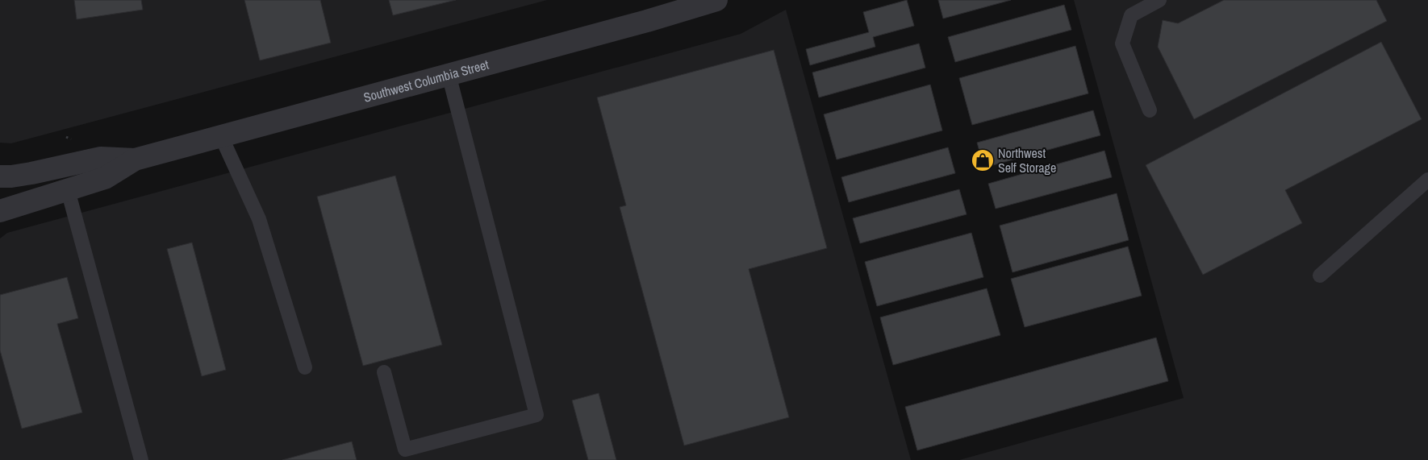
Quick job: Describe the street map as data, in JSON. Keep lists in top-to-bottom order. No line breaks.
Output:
{"streets":{"street":["Southwest Columbia Street"]},"places":{"shop":["Northwest Self Storage"]}}
